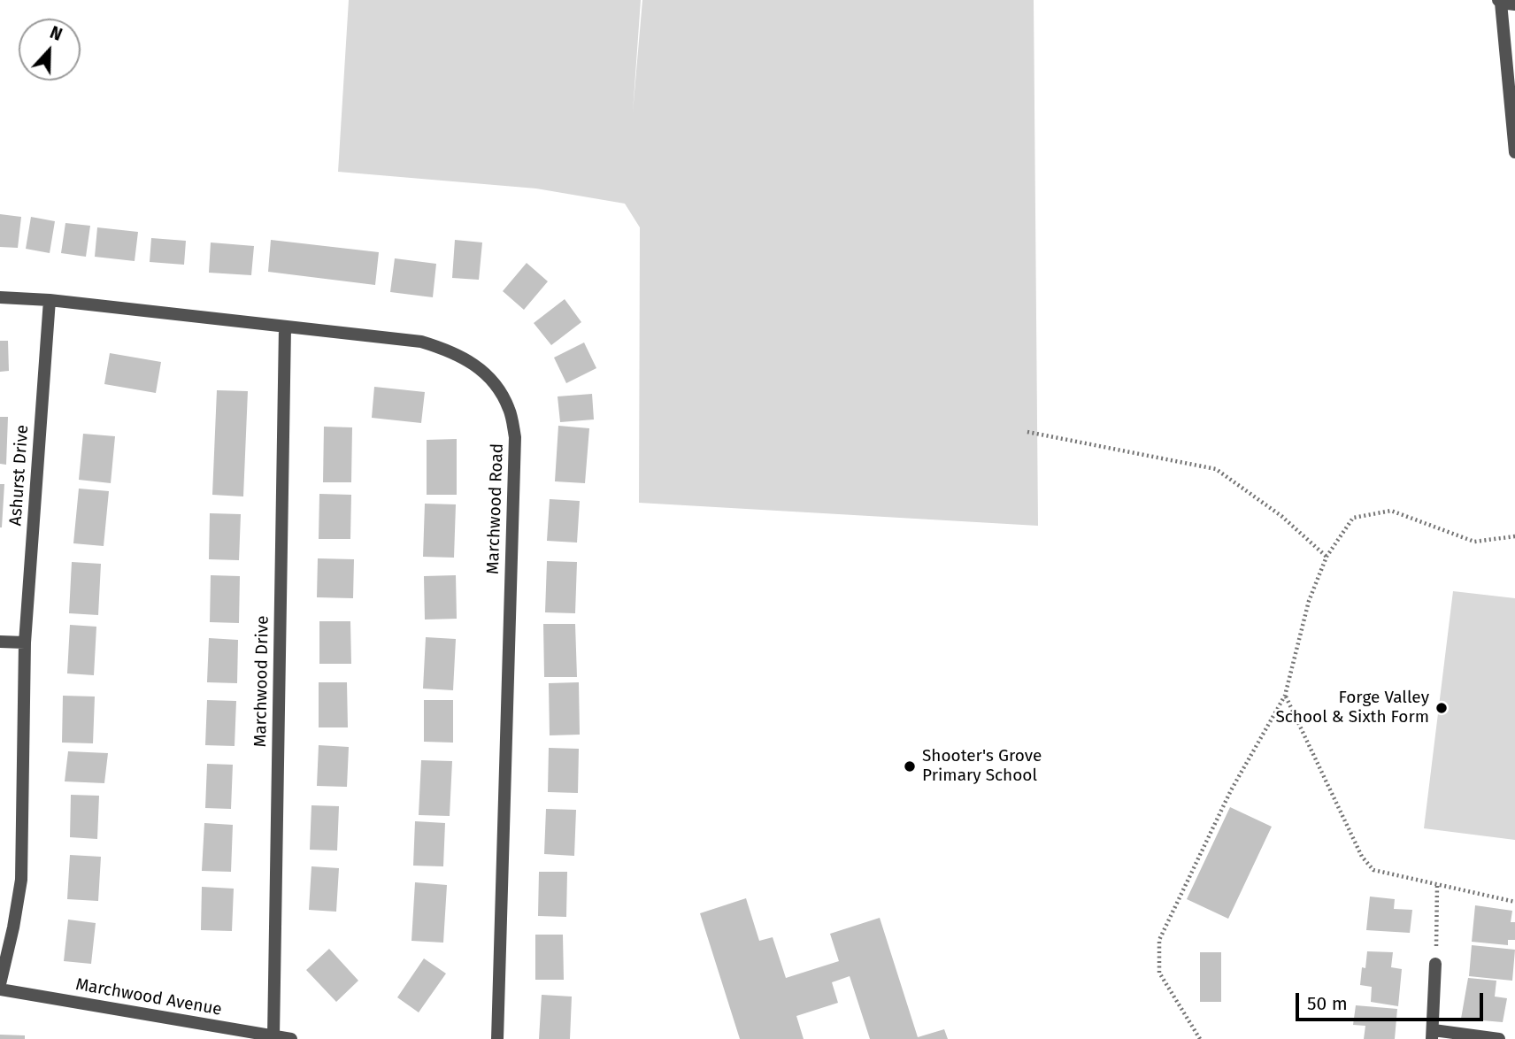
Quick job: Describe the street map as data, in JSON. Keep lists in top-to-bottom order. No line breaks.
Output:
{"streets":{"street":["Ashurst Drive","Marchwood Road","Marchwood Drive","Marchwood Avenue"]},"crossings":[["Ashurst Drive","Marchwood Road"],["Marchwood Road","Marchwood Drive"],["Marchwood Drive","Marchwood Avenue"]],"places":["Forge Valley School & Sixth Form","Shooter's Grove Primary School"],"scale_bar":"50 m","north":"top"}
